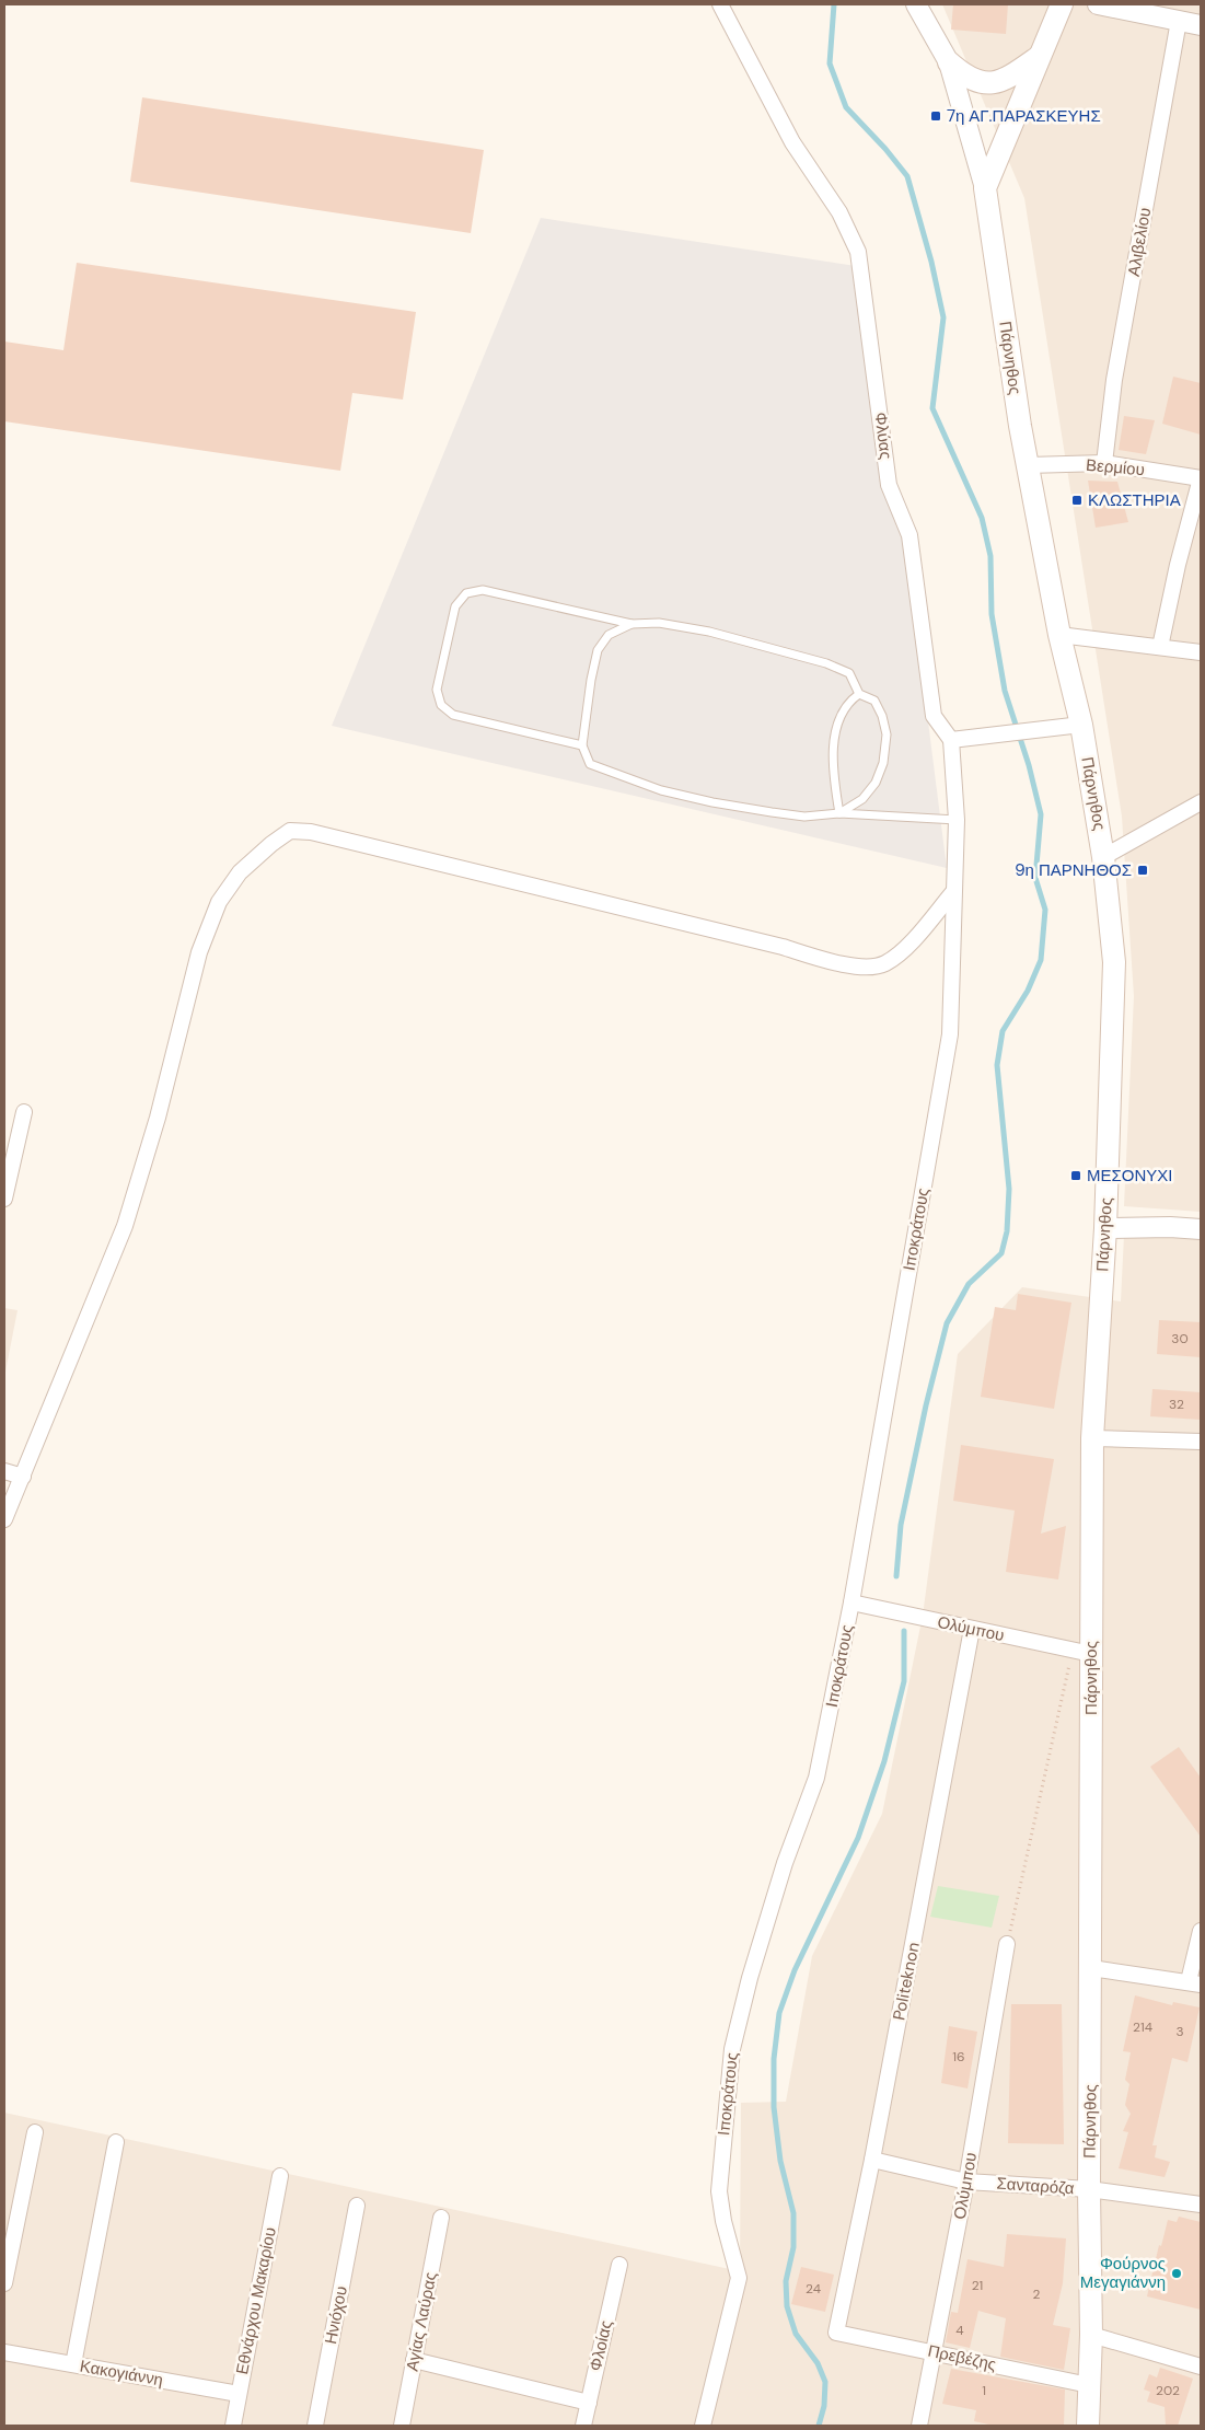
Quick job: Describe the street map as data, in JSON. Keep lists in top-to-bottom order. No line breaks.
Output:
{"streets":{"main road":["Πάρνηθος"],"street":["Αλιβελίου","Φλύας","Βερμίου","Ιποκράτους","Ολύμπου","Politeknon","Σανταρόζα","Εθνάρχου Μακαρίου","Ηνιόχου","Αγίας Λαύρας","Φλοίας","Πρεβέζης","Κακογιάννη"]},"crossings":[["Αλιβελίου","Βερμίου"],["Πάρνηθος","Βερμίου"],["Πάρνηθος","Ολύμπου"],["Πάρνηθος","Σανταρόζα"],["Πάρνηθος","Πρεβέζης"],["Ιποκράτους","Ολύμπου"],["Ολύμπου","Politeknon"],["Ολύμπου","Σανταρόζα"],["Ολύμπου","Πρεβέζης"],["Politeknon","Σανταρόζα"],["Politeknon","Πρεβέζης"],["Εθνάρχου Μακαρίου","Κακογιάννη"]],"places":{"transit":["7η ΑΓ.ΠΑΡΑΣΚΕΥΗΣ","ΚΛΩΣΤΗΡΙΑ","9η ΠΑΡΝΗΘΟΣ","ΜΕΣΟΝΥΧΙ"],"other":["Φούρνος Μεγαγιάννη"]},"house_numbers":["30","32","214","3","16","21","24","2","4","1","202"]}
